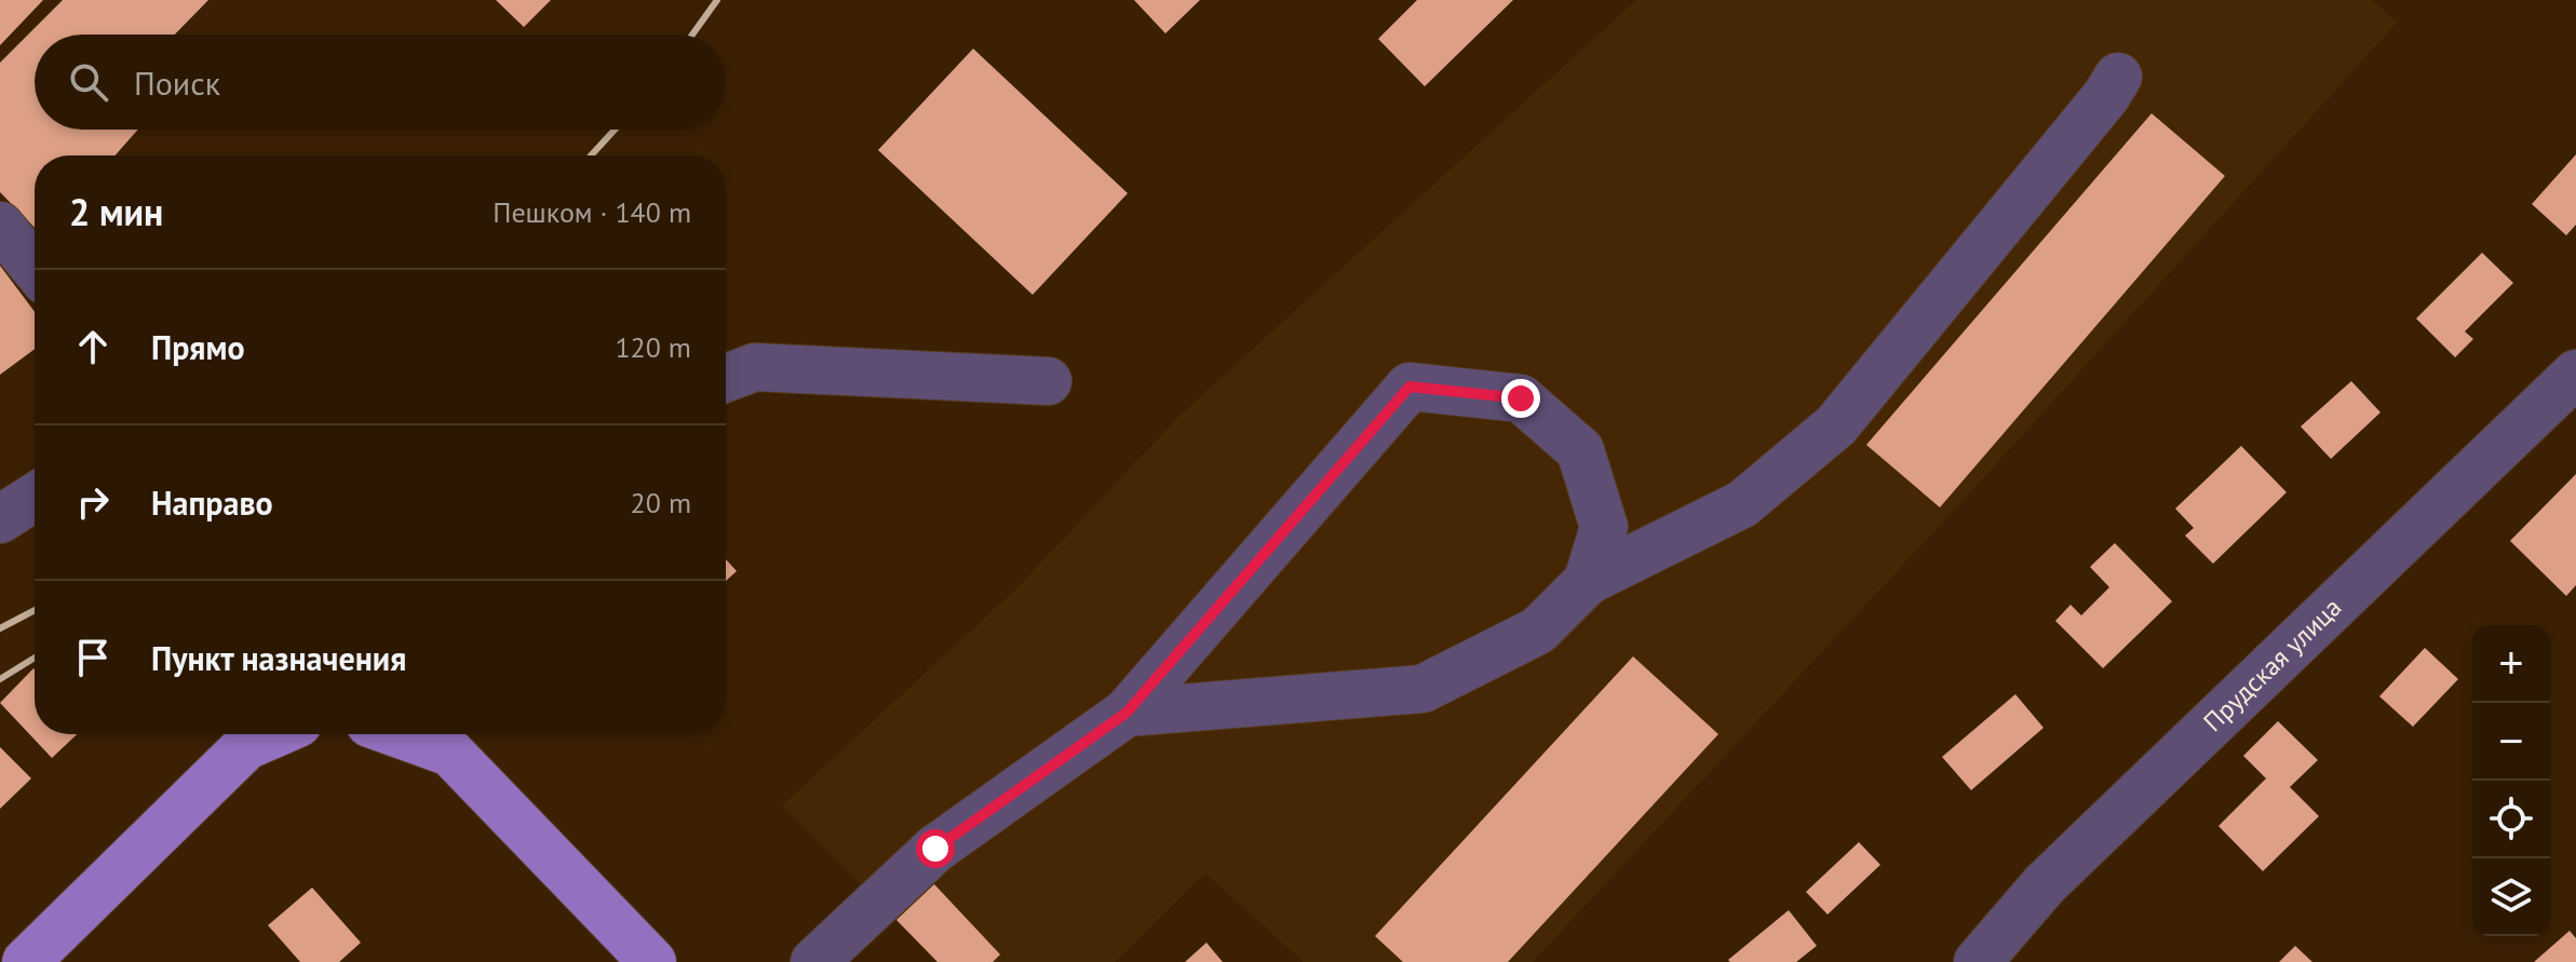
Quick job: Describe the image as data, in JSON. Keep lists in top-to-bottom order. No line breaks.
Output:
{"streets":{"street":["Прудская улица"]},"page":{"search":"Поиск","heading":["2 мин","Пешком · 140 m"],"list":[["Прямо","120 m"],["Направо","20 m"],"Пункт назначения"],"map_buttons":["+","−"]}}
